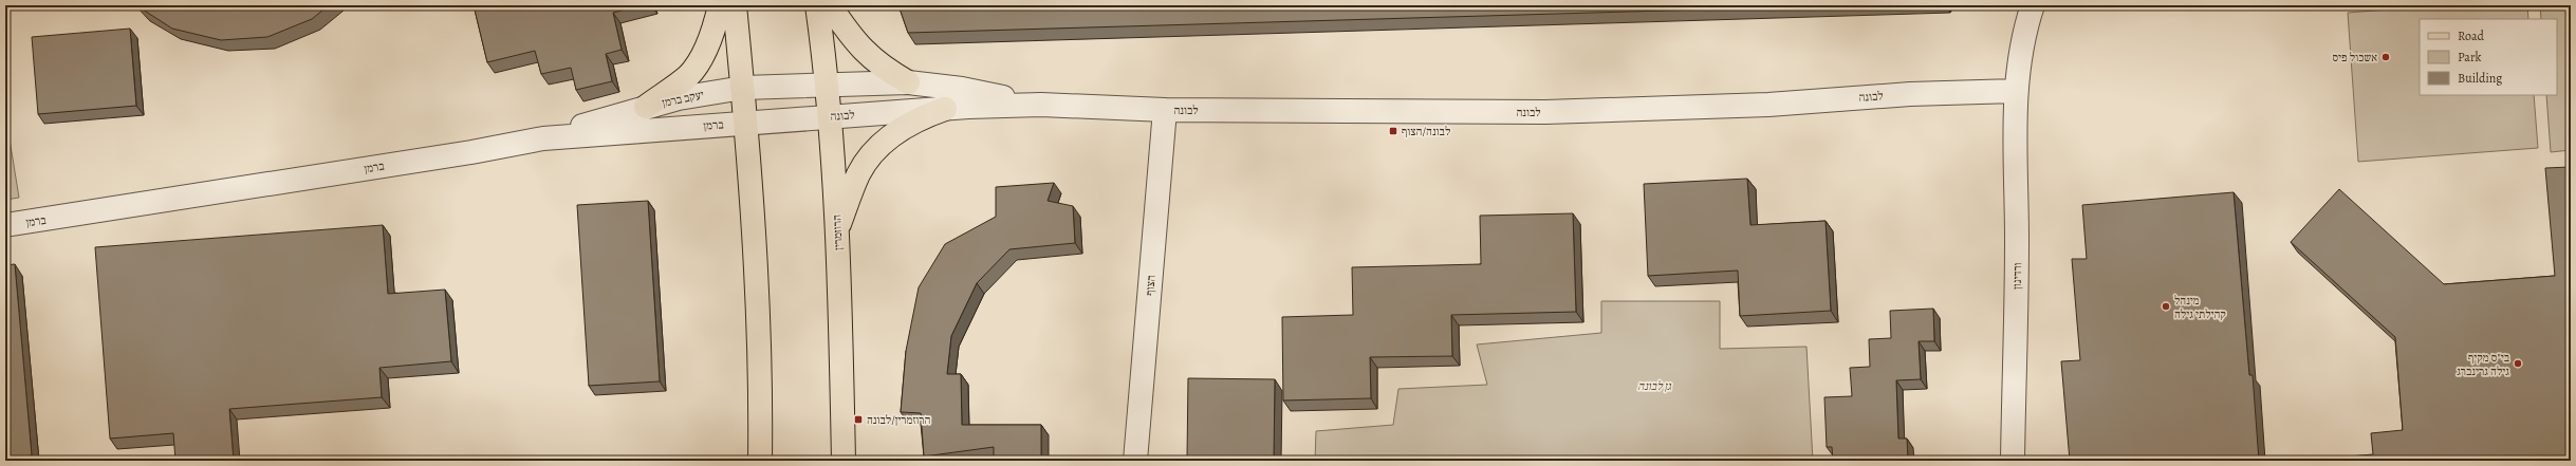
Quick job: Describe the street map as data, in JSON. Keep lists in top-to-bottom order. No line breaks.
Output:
{"streets":{"main road":["הרוזמרין"],"street":["לבונה","יעקב ברמן","ברמן","ורדינון","הצוף"]},"crossings":[["לבונה","יעקב ברמן"],["לבונה","ברמן"],["לבונה","הרוזמרין"],["לבונה","ורדינון"],["לבונה","הצוף"],["יעקב ברמן","ברמן"],["יעקב ברמן","הרוזמרין"]],"parks":["גן לבונה"],"places":{"other":["אשכול פיס","מינהל קהילתי גילה","בי\"ס מקיף גילה גרינברג"],"transit":["לבונה/הצוף","הרוזמרין/לבונה"]},"legend":["Road","Park","Building"]}
